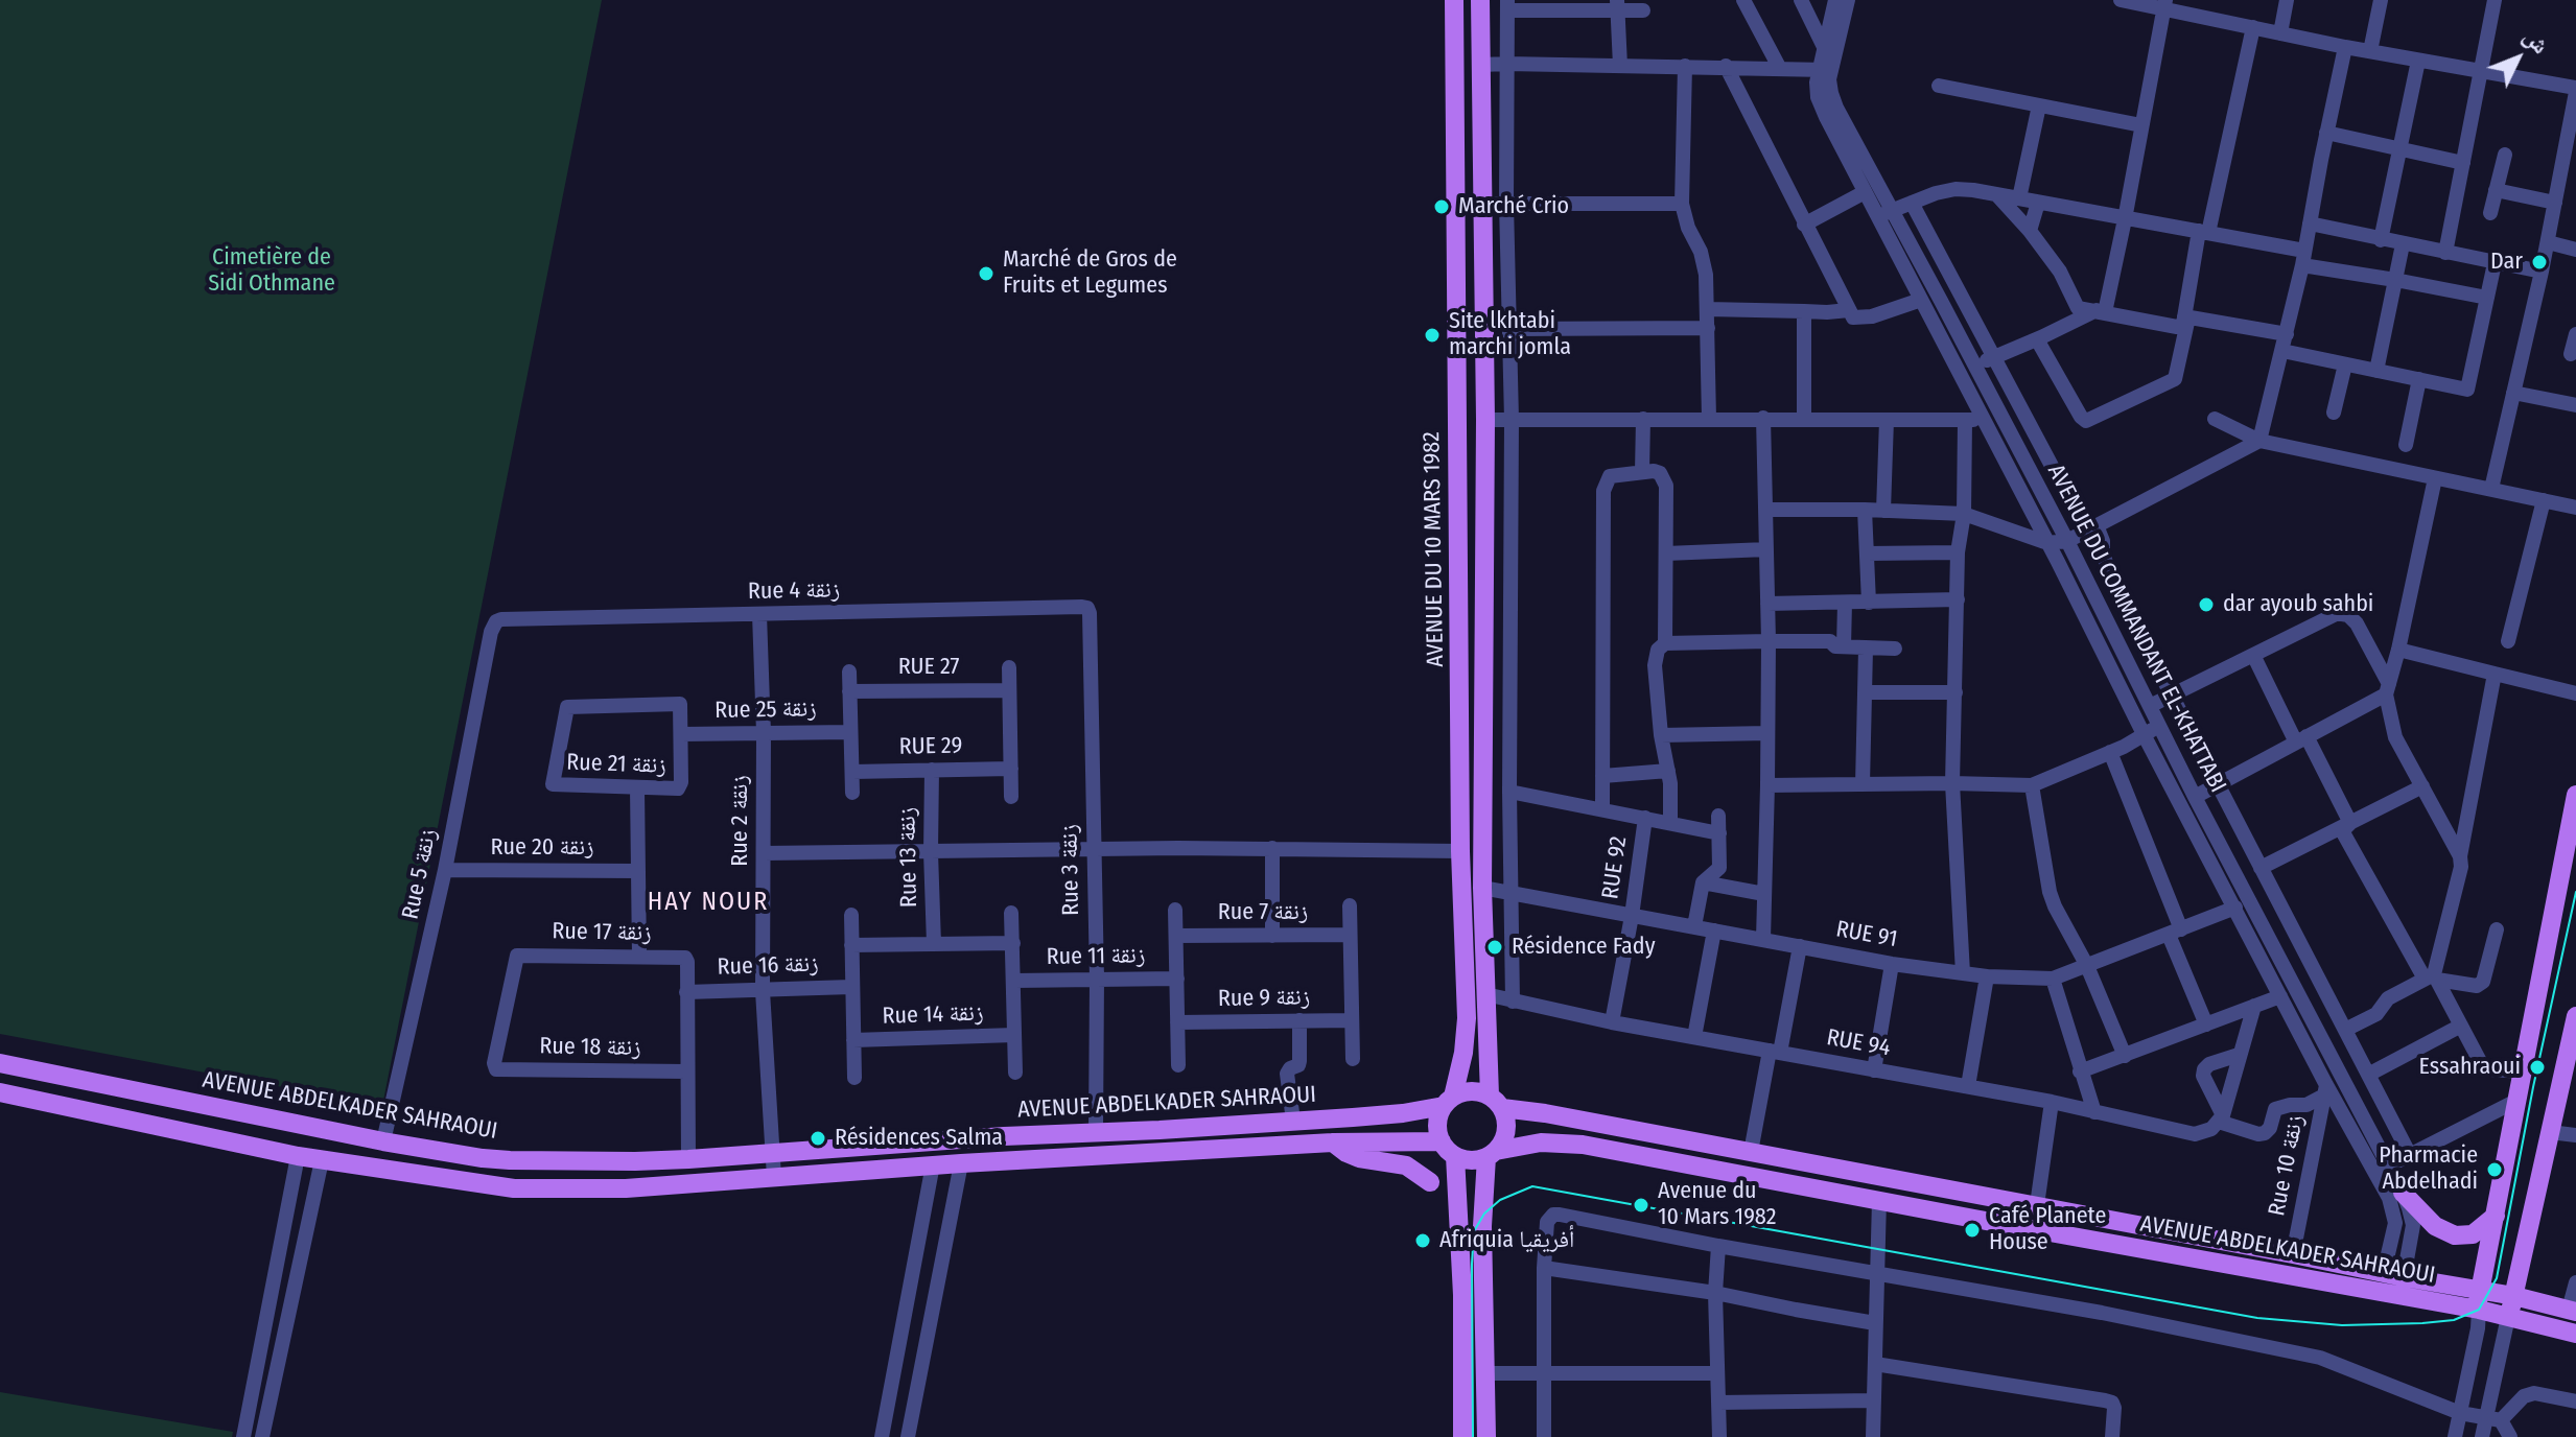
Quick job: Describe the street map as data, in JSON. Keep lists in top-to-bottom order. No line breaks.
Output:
{"streets":{"main road":["AVENUE DU 10 MARS 1982","AVENUE ABDELKADER SAHRAOUI"],"street":["Rue 4 زنقة","AVENUE DU COMMANDANT EL-KHATTABI","RUE 27","Rue 25 زنقة","RUE 29","Rue 21 زنقة","Rue 2 زنقة","Rue 20 زنقة","Rue 13 زنقة","RUE 92","Rue 3 زنقة","Rue 5 زنقة","Rue 7 زنقة","Rue 17 زنقة","RUE 91","Rue 11 زنقة","Rue 16 زنقة","Rue 9 زنقة","Rue 14 زنقة","RUE 94","Rue 18 زنقة","Rue 10 زنقة"]},"crossings":[["AVENUE DU 10 MARS 1982","RUE 91"],["AVENUE DU 10 MARS 1982","RUE 94"],["AVENUE DU 10 MARS 1982","AVENUE ABDELKADER SAHRAOUI"],["Rue 4 زنقة","Rue 2 زنقة"],["Rue 4 زنقة","Rue 3 زنقة"],["Rue 4 زنقة","Rue 5 زنقة"],["AVENUE DU COMMANDANT EL-KHATTABI","RUE 91"],["AVENUE DU COMMANDANT EL-KHATTABI","AVENUE ABDELKADER SAHRAOUI"],["AVENUE DU COMMANDANT EL-KHATTABI","Rue 10 زنقة"],["Rue 25 زنقة","Rue 21 زنقة"],["Rue 25 زنقة","Rue 2 زنقة"],["RUE 29","Rue 13 زنقة"],["Rue 2 زنقة","Rue 16 زنقة"],["Rue 2 زنقة","AVENUE ABDELKADER SAHRAOUI"],["Rue 20 زنقة","Rue 5 زنقة"],["RUE 92","RUE 91"],["RUE 92","RUE 94"],["Rue 3 زنقة","Rue 11 زنقة"],["Rue 3 زنقة","AVENUE ABDELKADER SAHRAOUI"],["Rue 5 زنقة","AVENUE ABDELKADER SAHRAOUI"],["Rue 17 زنقة","Rue 16 زنقة"],["Rue 17 زنقة","Rue 18 زنقة"],["Rue 16 زنقة","Rue 14 زنقة"],["Rue 16 زنقة","Rue 18 زنقة"],["Rue 16 زنقة","AVENUE ABDELKADER SAHRAOUI"],["AVENUE ABDELKADER SAHRAOUI","Rue 10 زنقة"]],"districts":["HAY NOUR"],"parks":["Cimetière de Sidi Othmane"],"places":["Marché Crio","Dar","Marché de Gros de Fruits et Legumes","Site lkhtabi marchi jomla","dar ayoub sahbi","Résidence Fady","Essahraoui","Résidences Salma","Pharmacie Abdelhadi","Avenue du 10 Mars 1982","Café Planete House","Afriquia أفريقيا"],"north":"top right"}
